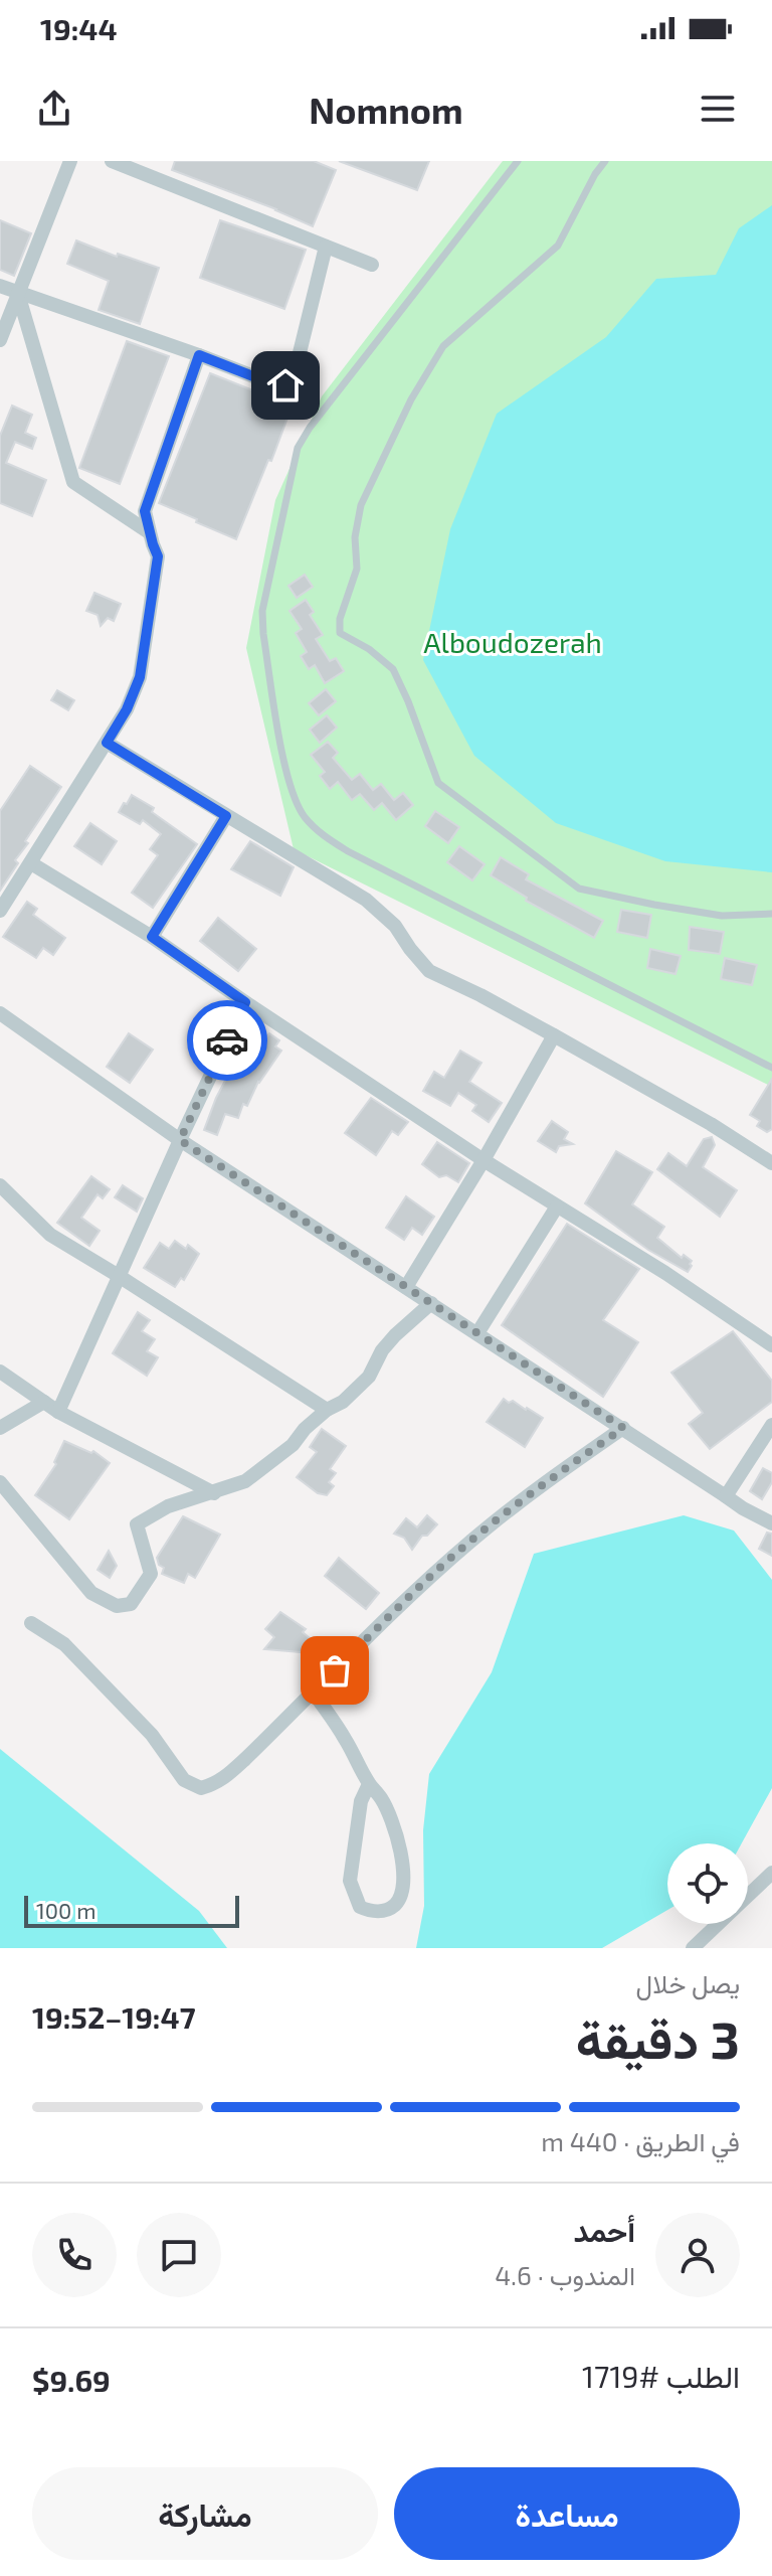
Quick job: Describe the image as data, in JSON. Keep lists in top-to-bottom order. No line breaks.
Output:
{"parks":["Alboudozerah"],"scale_bar":"100 m","page":{"status":"19:44","header":"Nomnom","scale":"100 m","heading":["3 دقيقة","يصل خلال","19:47–19:52"],"panel":["أحمد","المندوب · 4.6","الطلب #1719","$9.69"],"bar":"في الطريق · 440 m","buttons":["مساعدة","مشاركة"]}}
